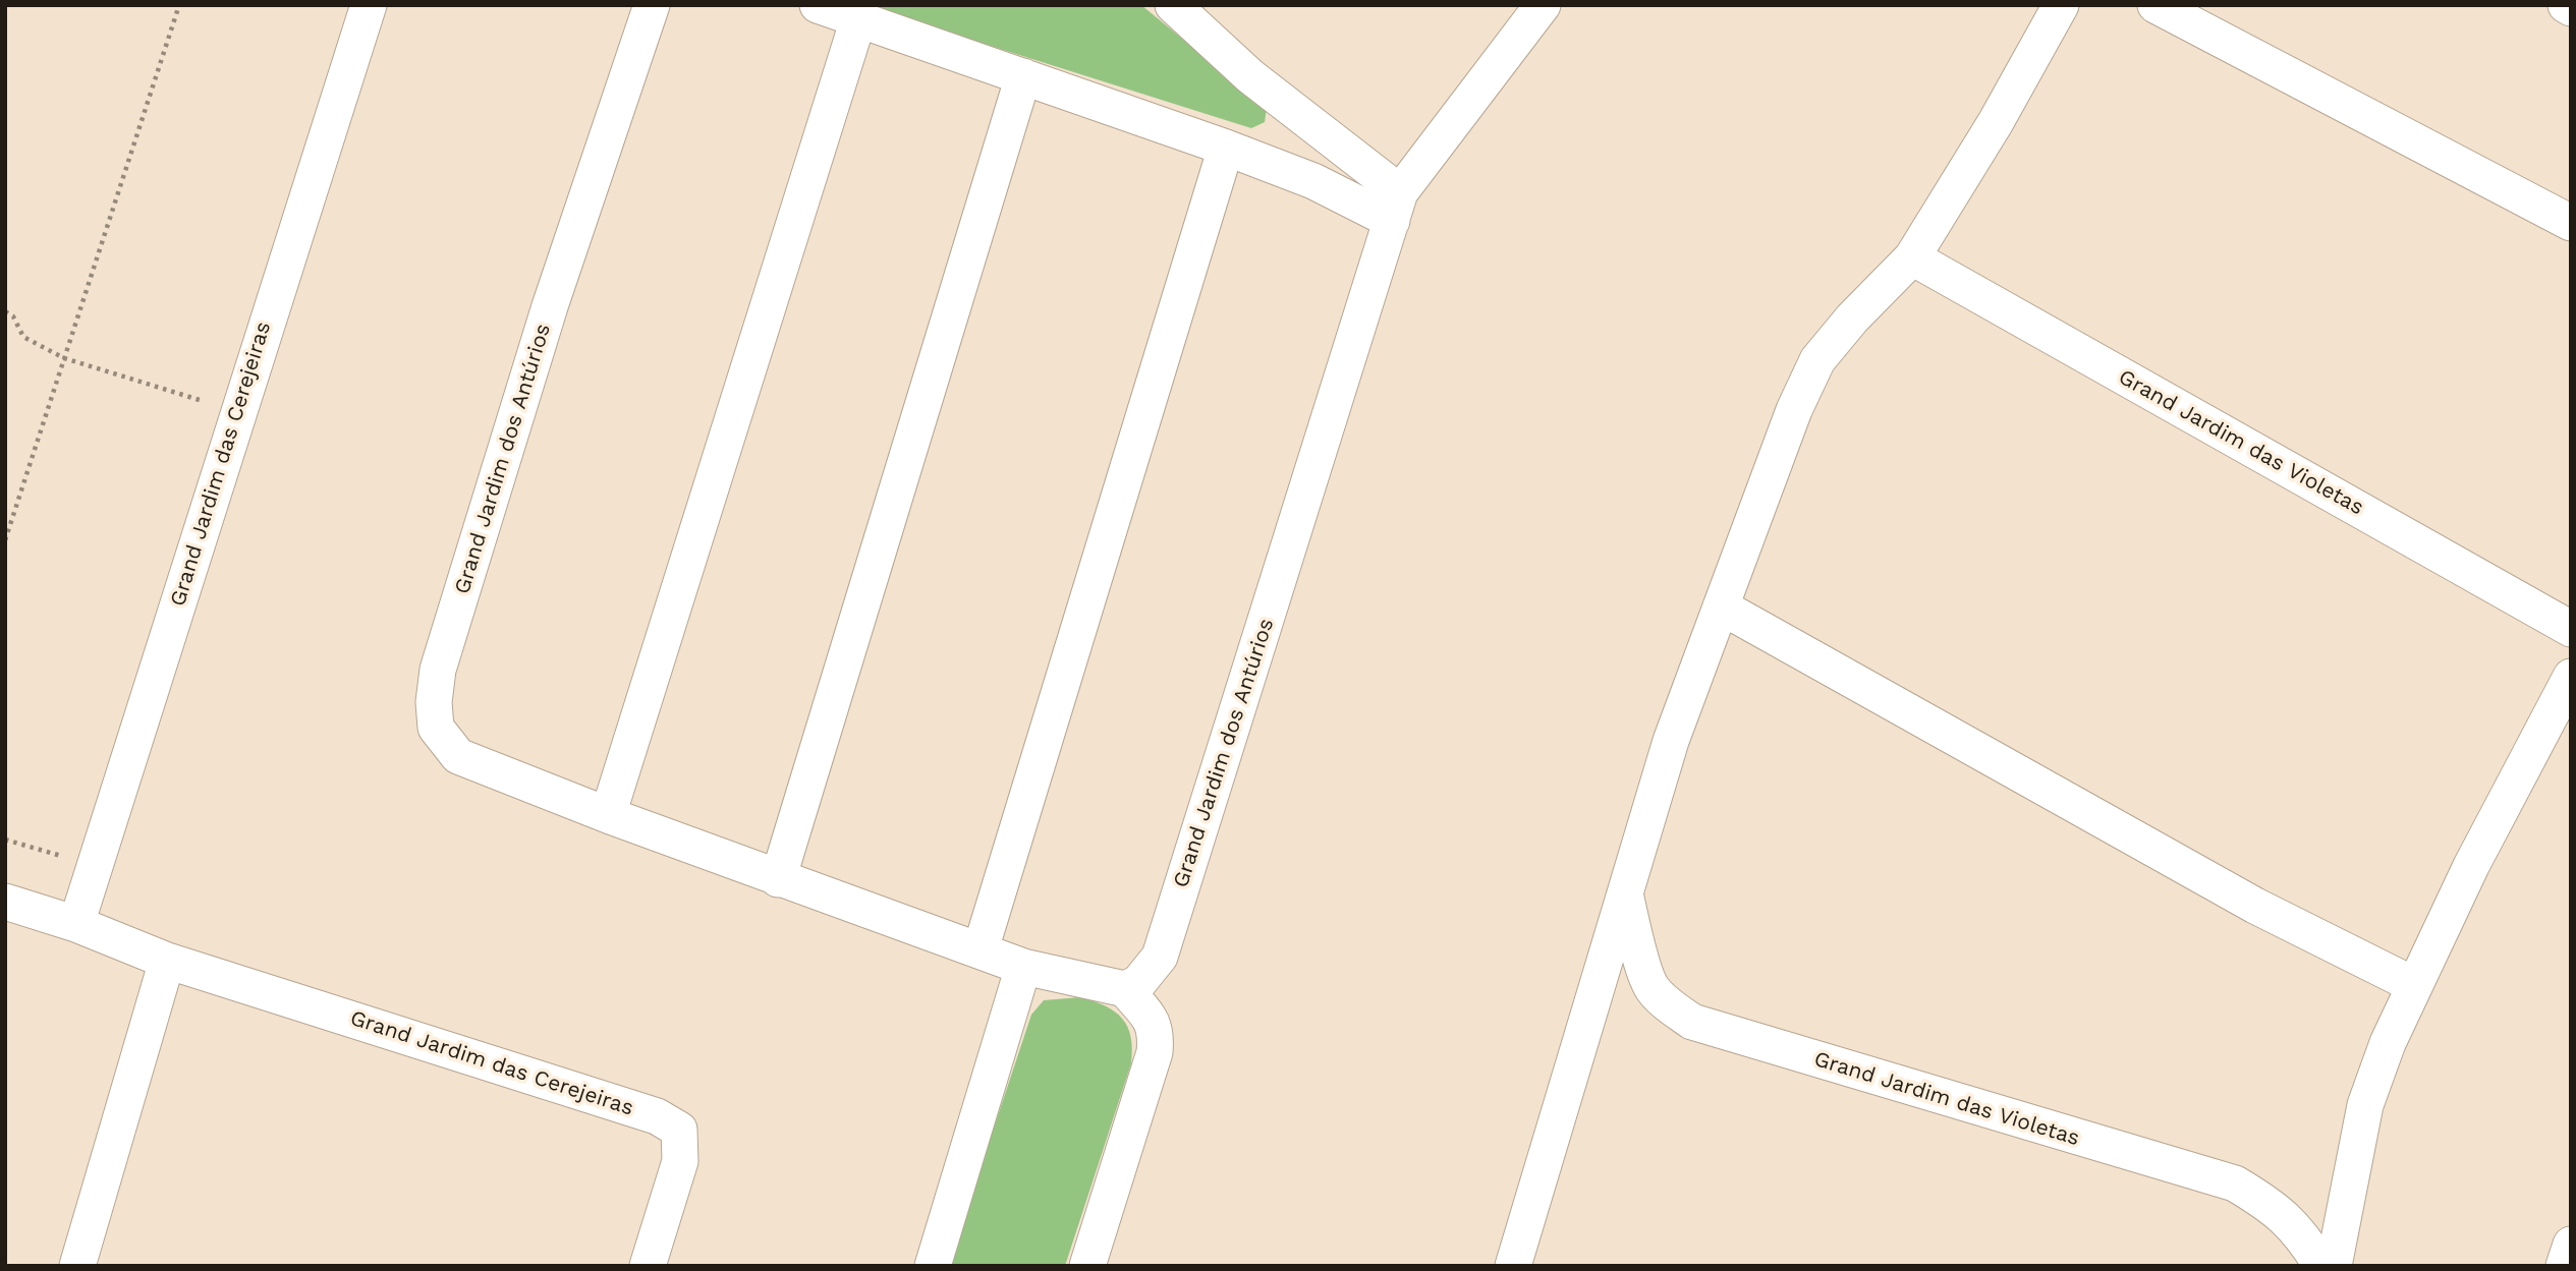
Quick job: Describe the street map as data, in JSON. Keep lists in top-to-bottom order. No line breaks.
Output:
{"streets":{"street":["Grand Jardim das Violetas","Grand Jardim dos Antúrios","Grand Jardim das Cerejeiras"]}}
